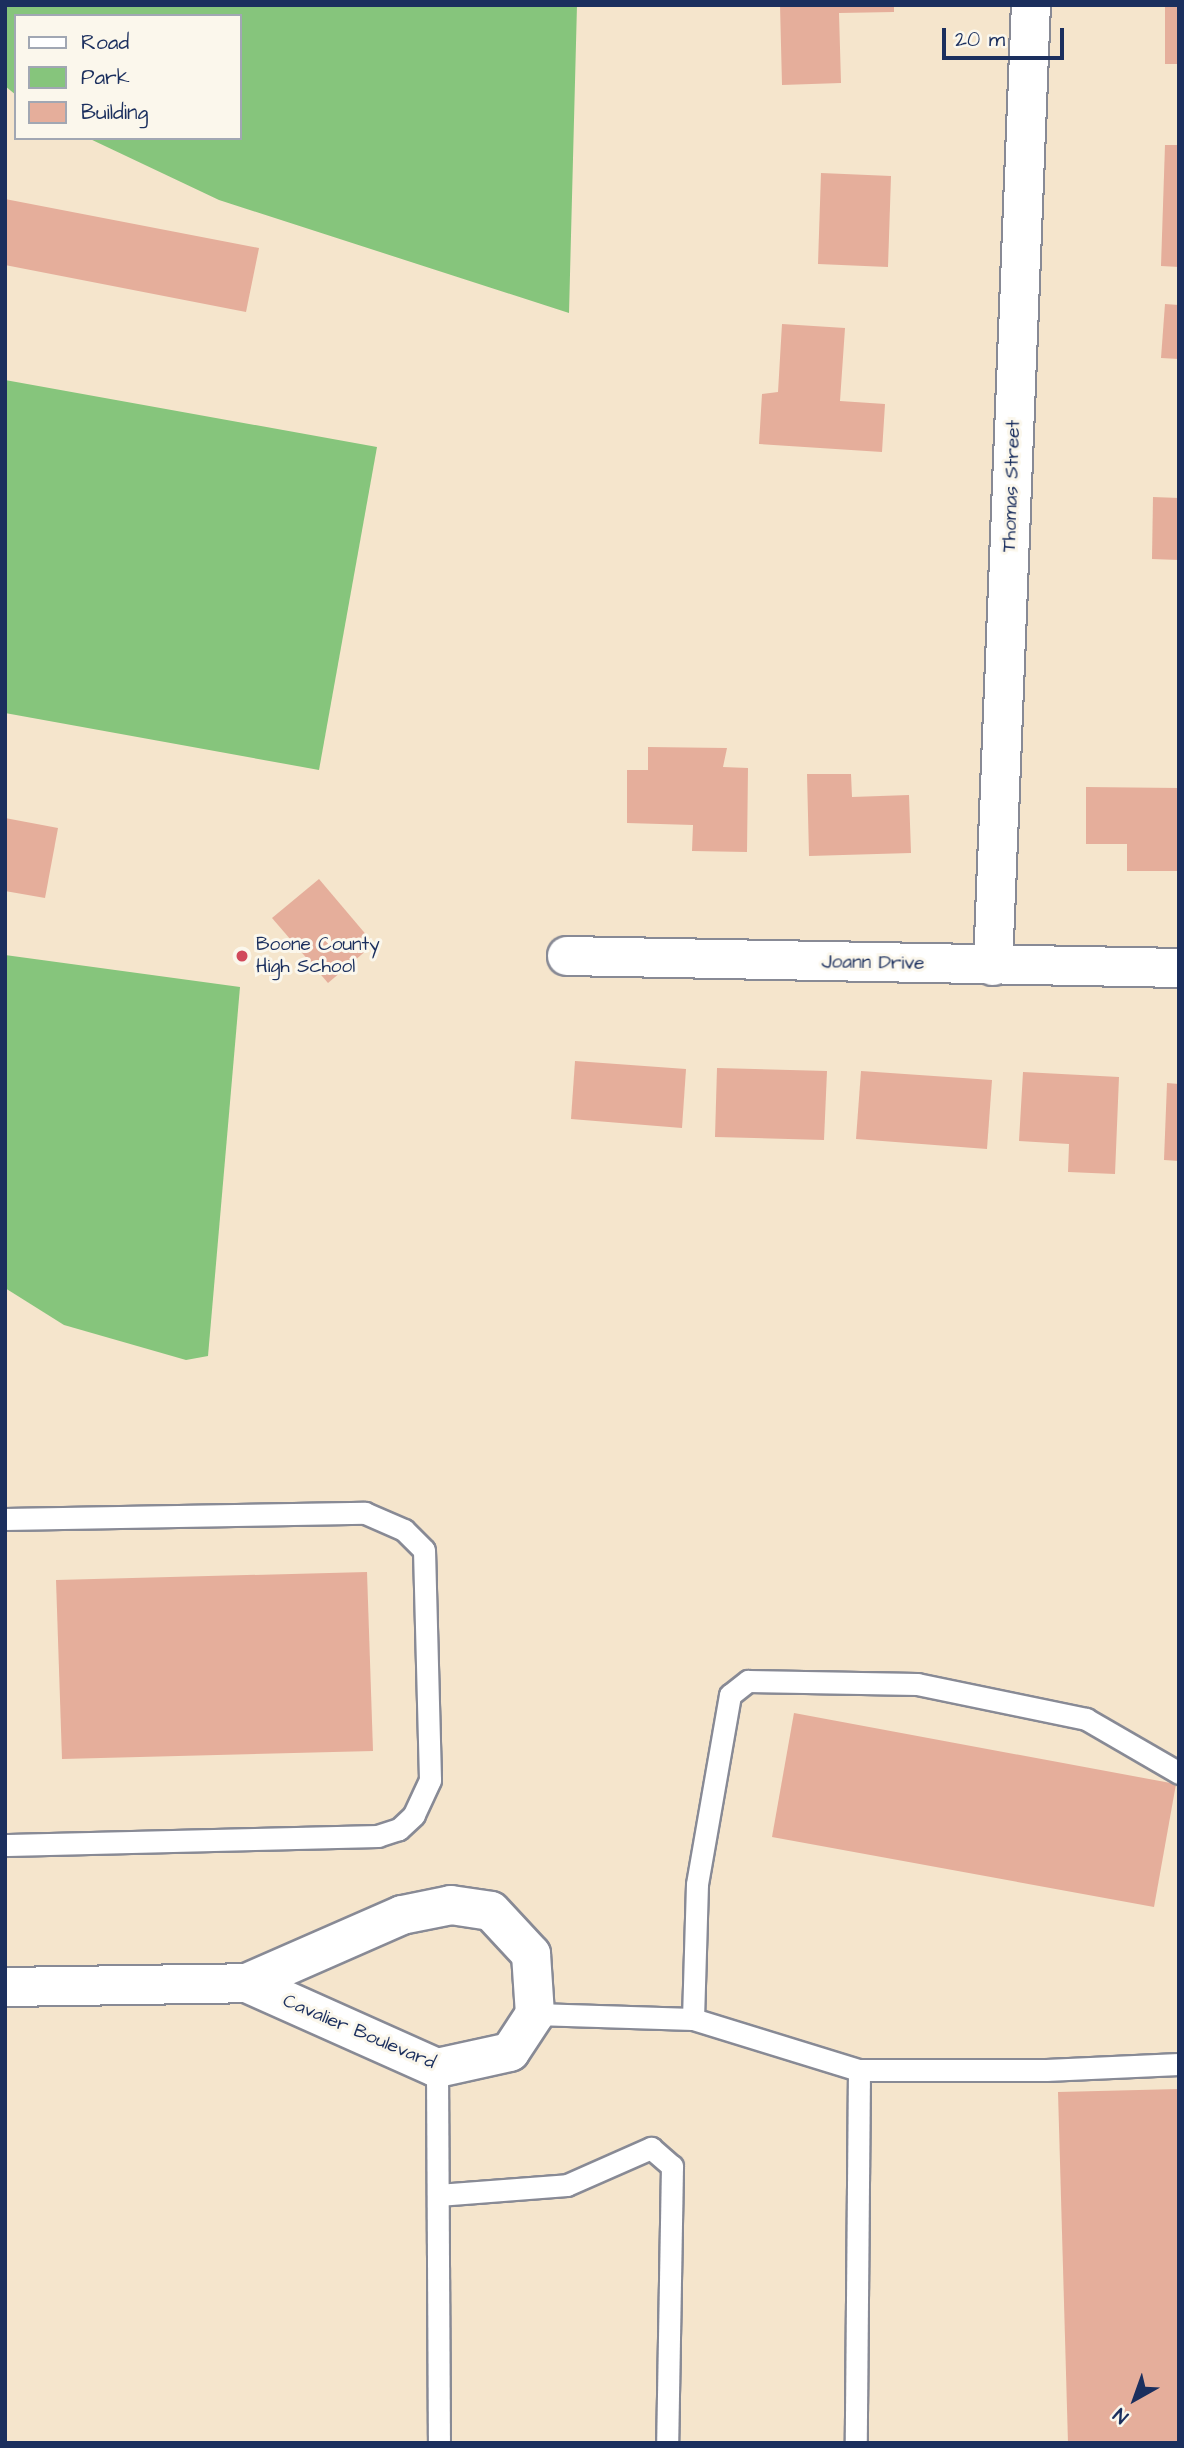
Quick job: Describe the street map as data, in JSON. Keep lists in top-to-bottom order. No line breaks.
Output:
{"streets":{"street":["Thomas Street","Joann Drive","Cavalier Boulevard"]},"crossings":[["Thomas Street","Joann Drive"]],"places":["Boone County High School"],"legend":["Road","Park","Building"],"scale_bar":"20 m","north":"bottom left"}
